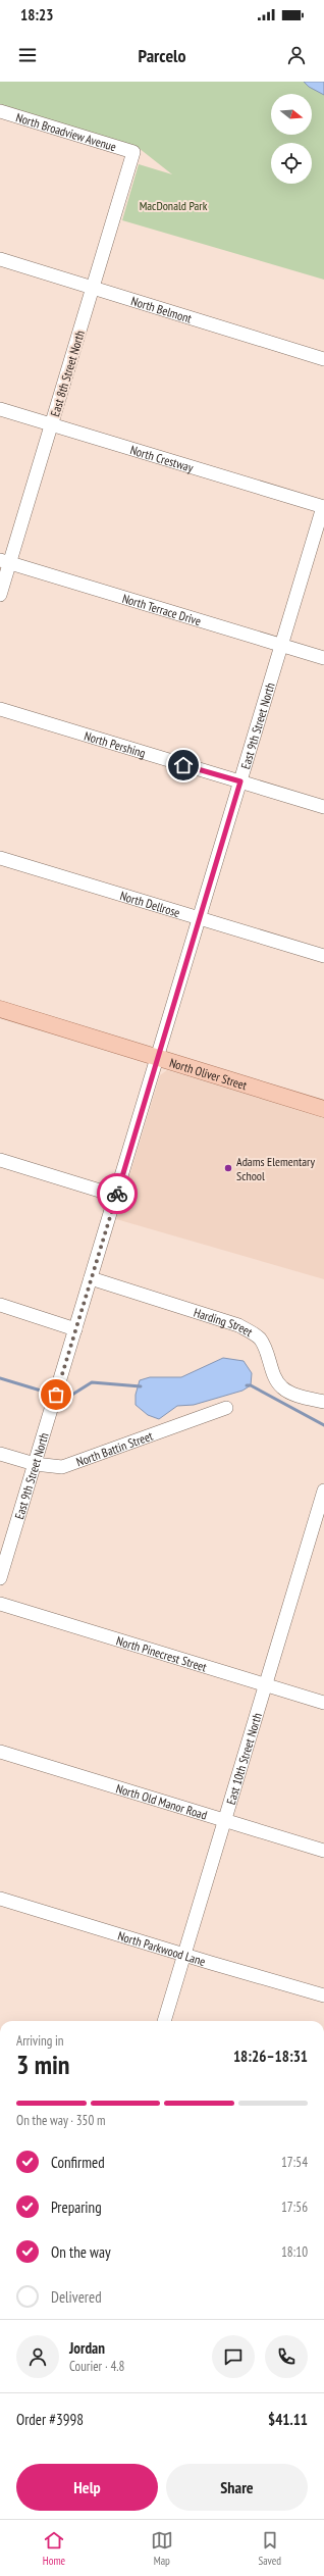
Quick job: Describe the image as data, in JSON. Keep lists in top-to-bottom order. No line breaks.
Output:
{"streets":{"main road":["North Oliver Street"],"street":["North Broadview Avenue","North Belmont","East 8th Street North","North Crestway","North Terrace Drive","East 9th Street North","North Pershing","North Dellrose","Harding Street","North Battin Street","North Pinecrest Street","East 10th Street North","North Old Manor Road","North Parkwood Lane"]},"crossings":[["North Broadview Avenue","East 8th Street North"],["North Belmont","East 8th Street North"],["East 8th Street North","North Crestway"],["East 8th Street North","North Terrace Drive"],["North Crestway","East 9th Street North"],["North Terrace Drive","East 9th Street North"],["East 9th Street North","North Pershing"],["East 9th Street North","North Dellrose"],["East 9th Street North","North Oliver Street"],["East 9th Street North","Harding Street"],["East 9th Street North","North Battin Street"],["North Pinecrest Street","East 10th Street North"],["East 10th Street North","North Old Manor Road"],["East 10th Street North","North Parkwood Lane"]],"parks":["MacDonald Park"],"places":["Adams Elementary School"],"north":"right","page":{"status":"18:23","header":"Parcelo","heading":["3 min","Arriving in","18:26–18:31"],"panel":["Jordan","Courier · 4.8","Order #3998","$41.11"],"bar":"On the way · 350 m","list":[["Confirmed","17:54"],["Preparing","17:56"],["On the way","18:10"],"Delivered"],"buttons":["Help","Share"],"tabs":["Home","Map","Saved"]}}
